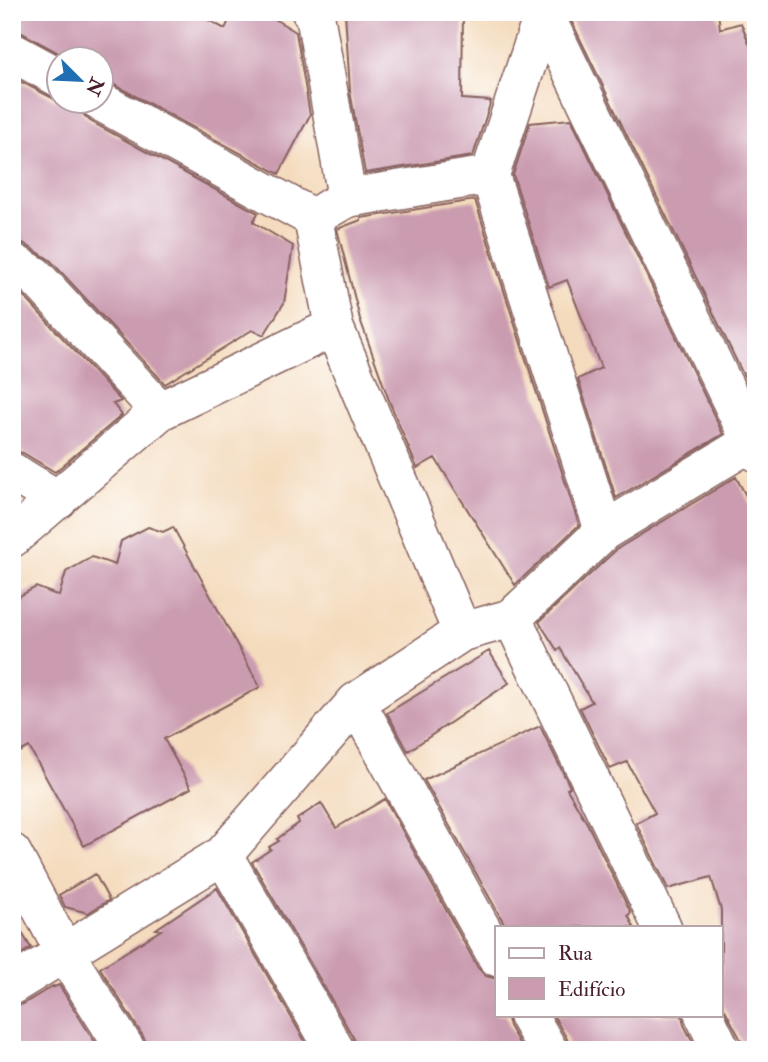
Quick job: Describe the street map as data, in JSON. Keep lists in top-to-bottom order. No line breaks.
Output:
{"legend":["Rua","Edifício"],"north":"bottom right"}
